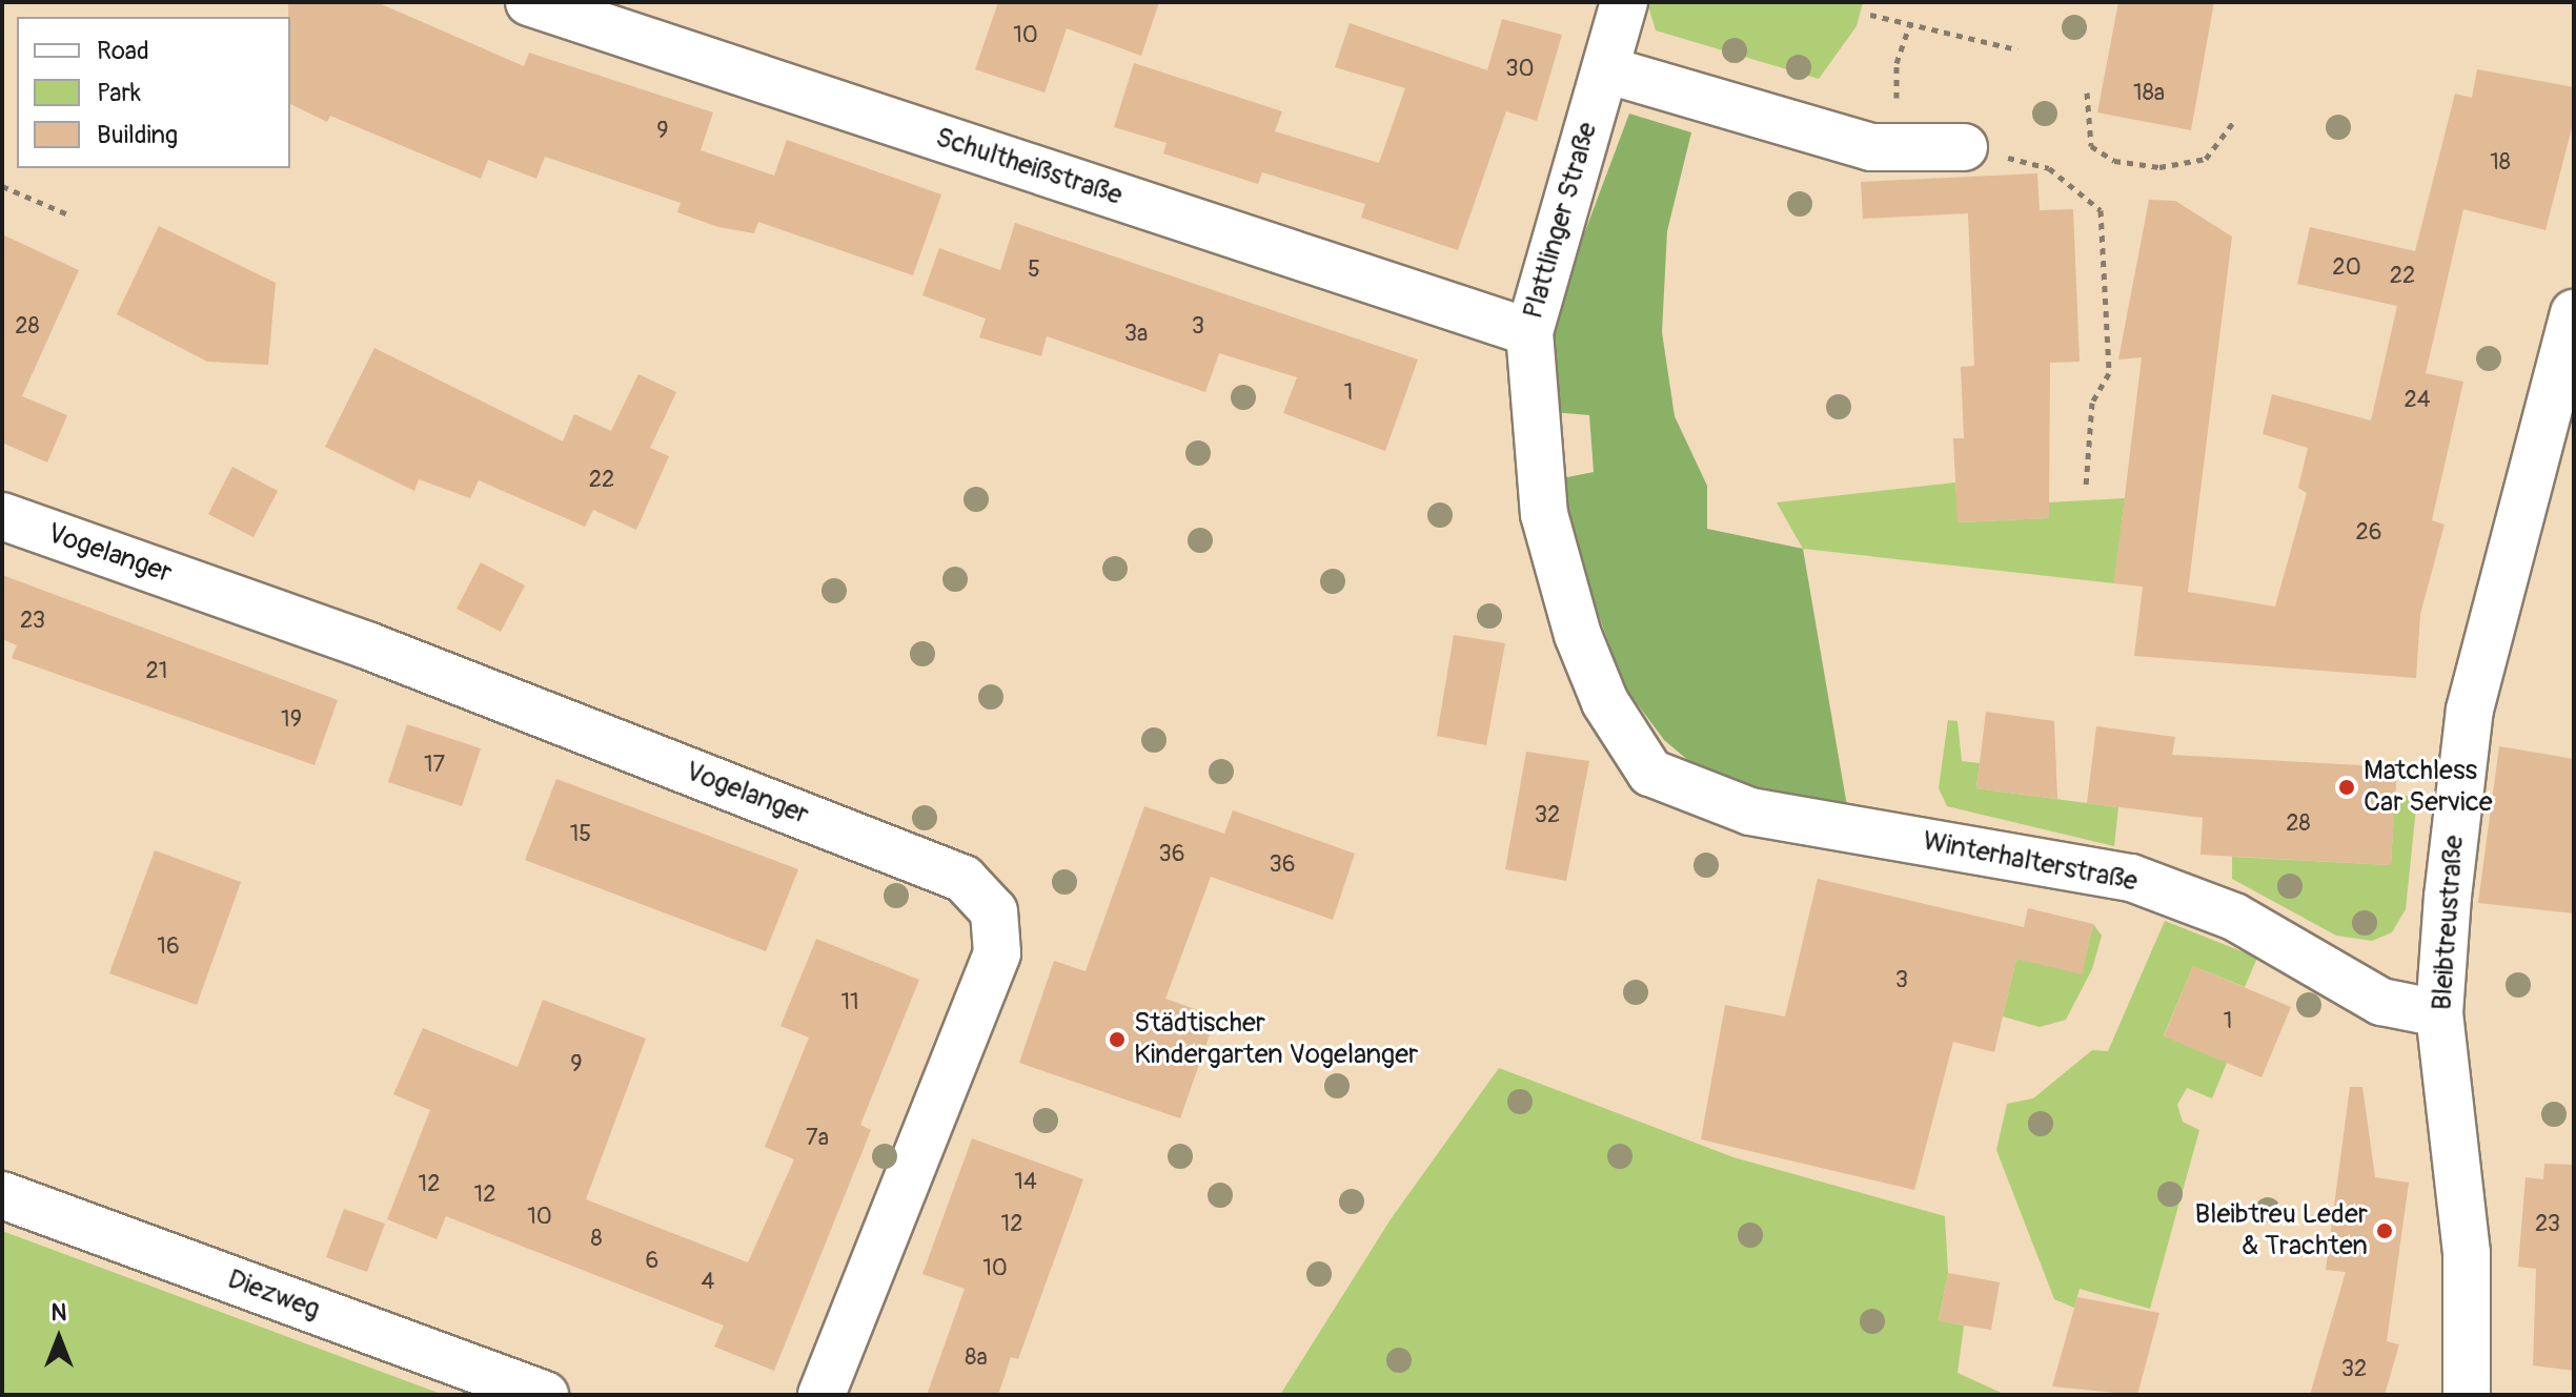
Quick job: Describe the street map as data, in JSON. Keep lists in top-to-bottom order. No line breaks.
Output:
{"streets":{"street":["Schultheißstraße","Plattlinger Straße","Vogelanger","Winterhalterstraße","Bleibtreustraße","Diezweg"]},"crossings":[["Schultheißstraße","Plattlinger Straße"],["Plattlinger Straße","Winterhalterstraße"],["Winterhalterstraße","Bleibtreustraße"]],"places":["Matchless Car Service","Städtischer Kindergarten Vogelanger","Bleibtreu Leder & Trachten"],"house_numbers":["10","30","18a","9","18","20","5","22","28","3","3a","1","24","22","26","23","21","19","17","32","28","15","36","36","16","3","11","1","9","7a","14","12","12","10","12","23","8","6","10","4","8a","32"],"legend":["Road","Park","Building"],"north":"top"}
